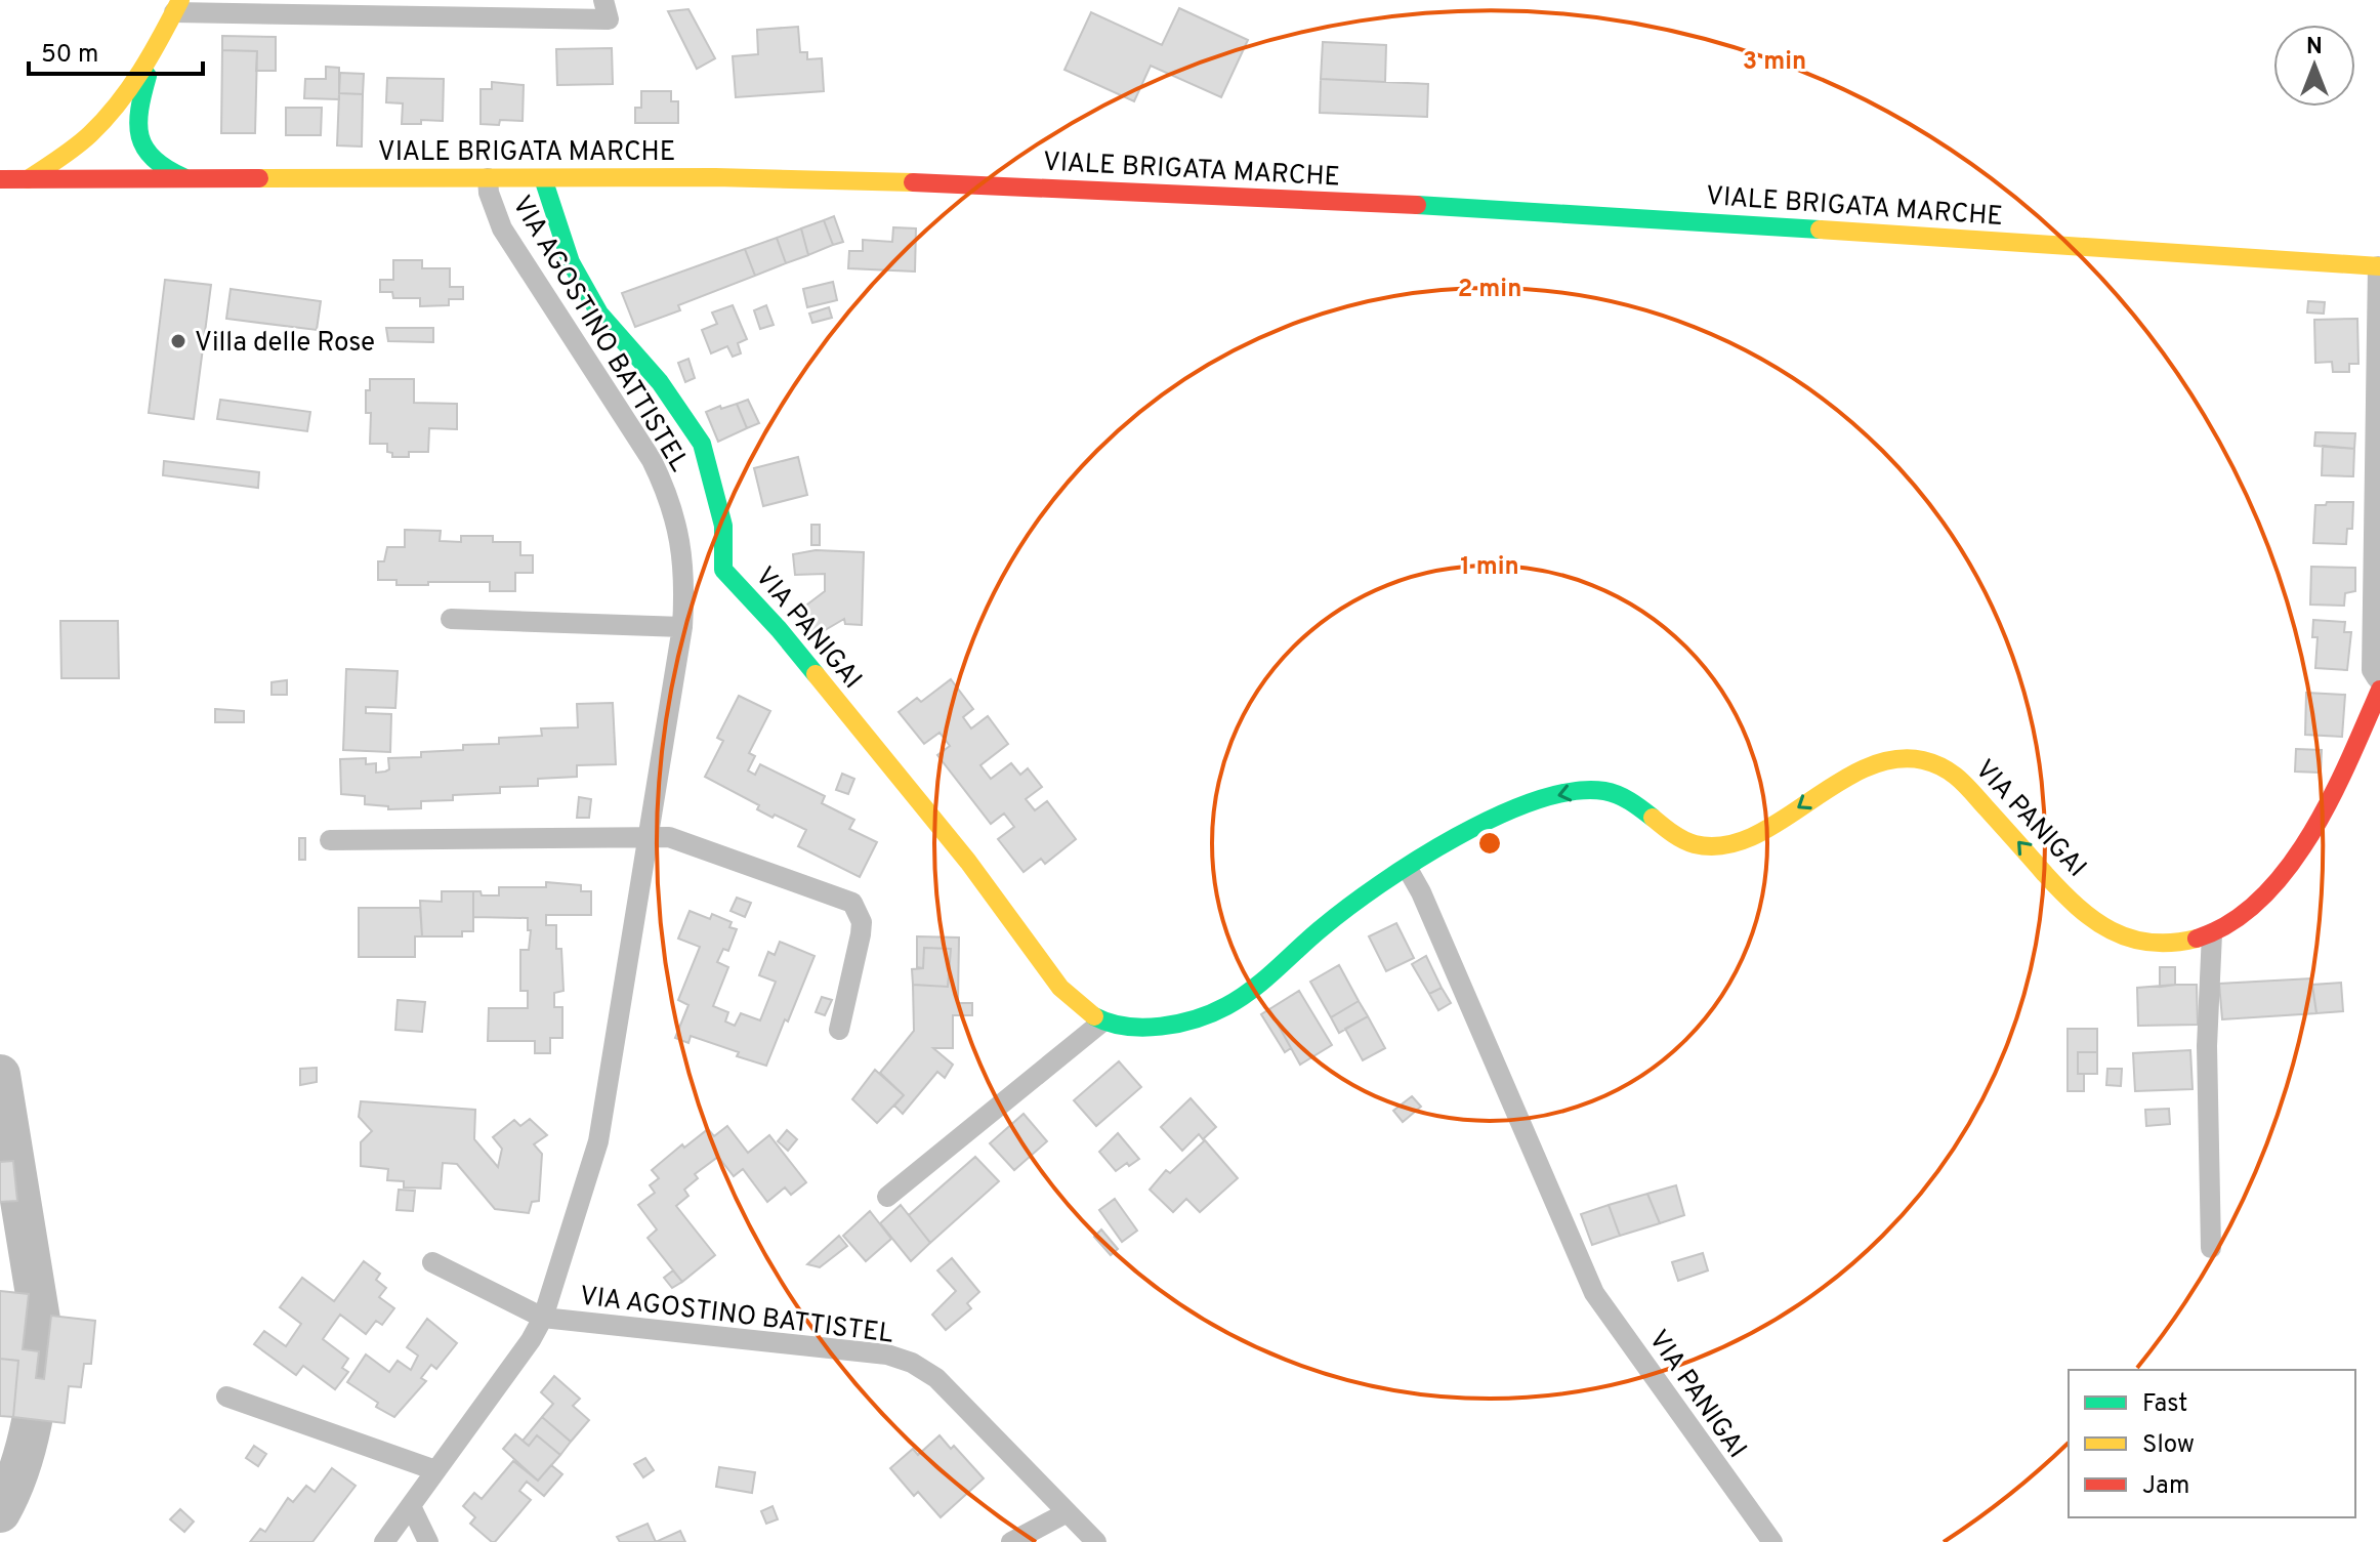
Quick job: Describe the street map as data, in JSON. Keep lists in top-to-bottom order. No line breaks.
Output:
{"streets":{"street":["VIALE BRIGATA MARCHE","VIA AGOSTINO BATTISTEL","VIA PANIGAI"]},"crossings":[["VIALE BRIGATA MARCHE","VIA AGOSTINO BATTISTEL"],["VIALE BRIGATA MARCHE","VIA PANIGAI"]],"places":["Villa delle Rose"],"legend":["Fast","Slow","Jam"],"scale_bar":"50 m","north":"top","rings":["3 min","2 min","1 min"]}
